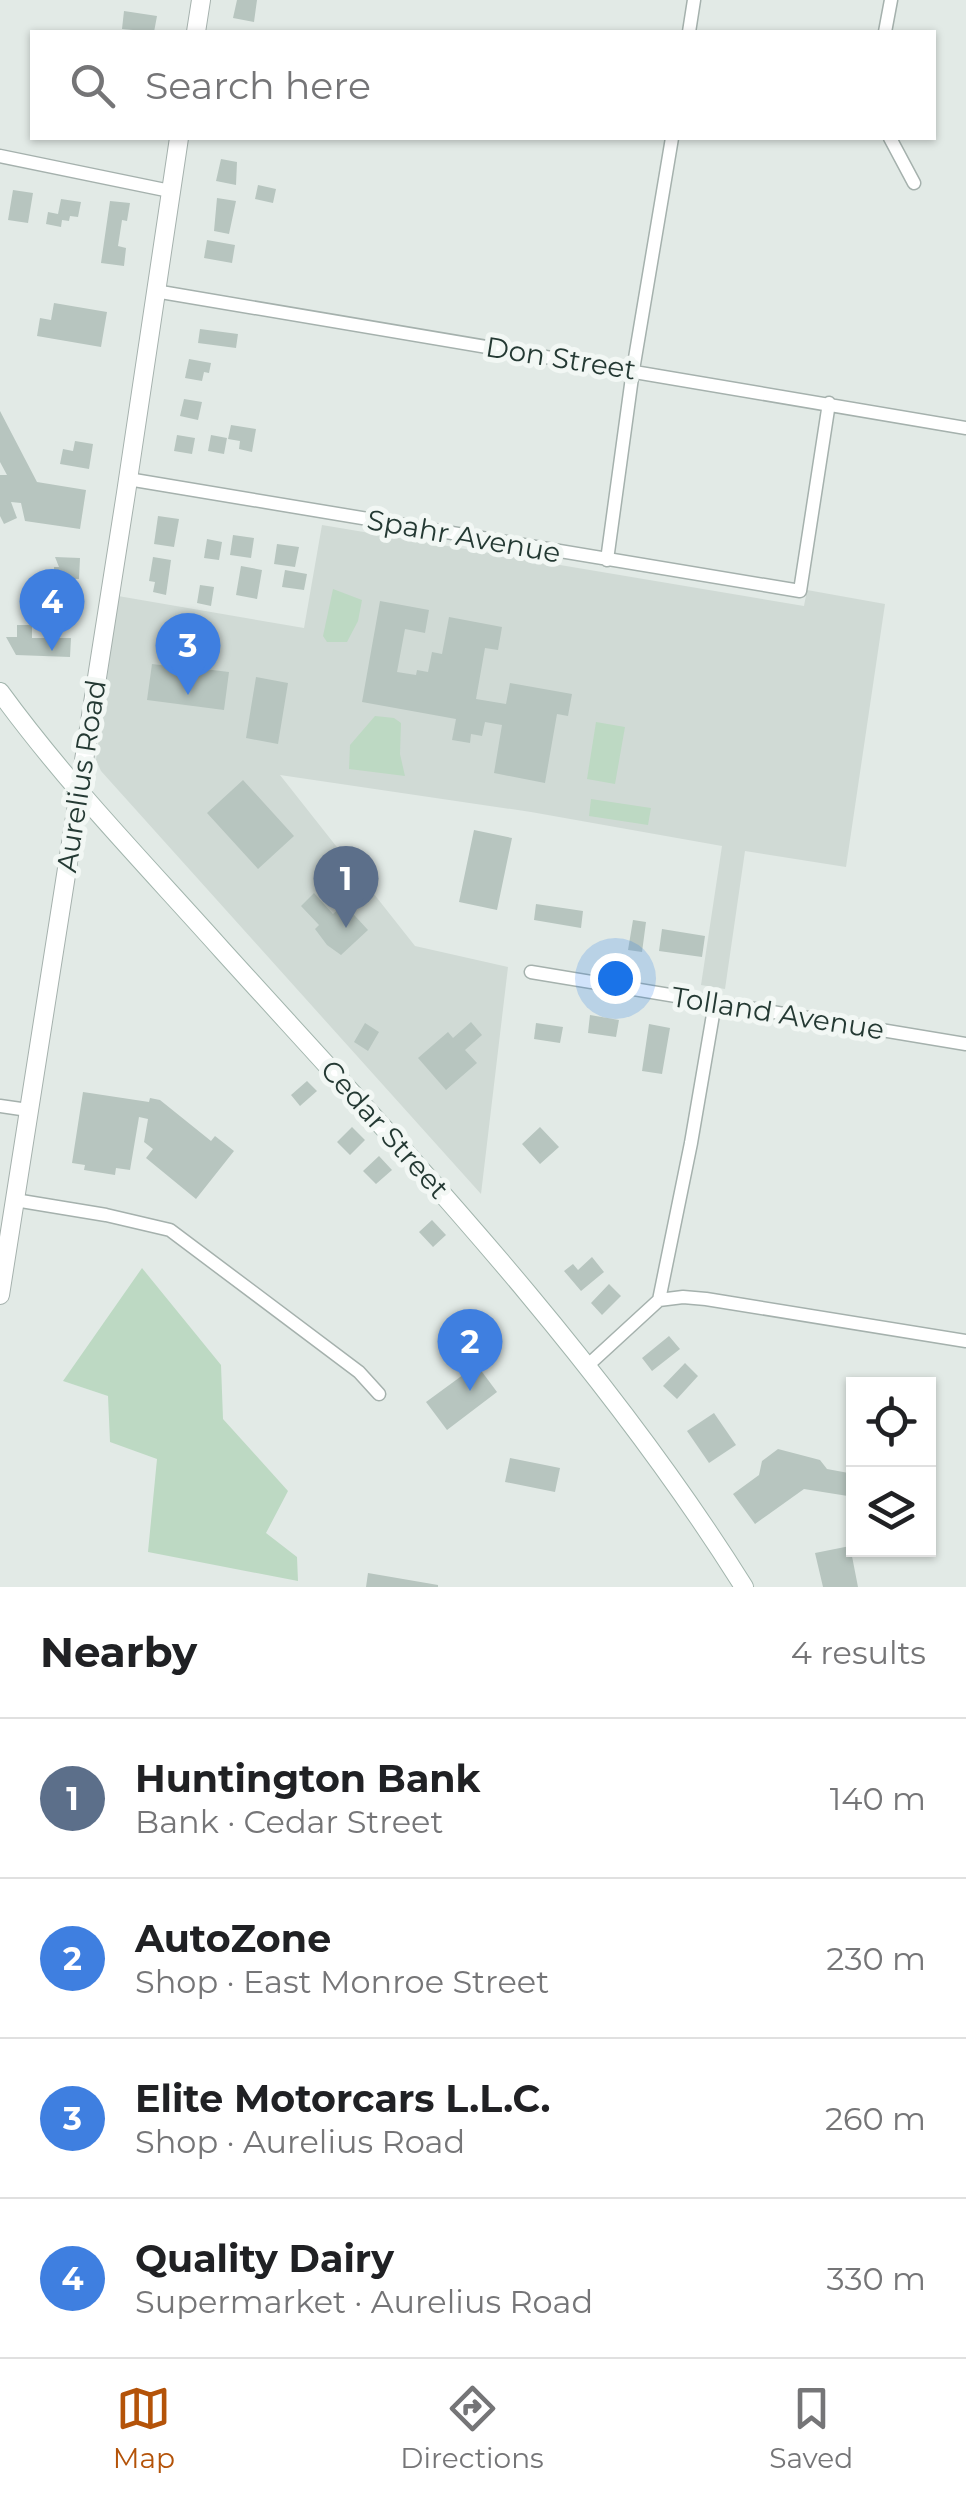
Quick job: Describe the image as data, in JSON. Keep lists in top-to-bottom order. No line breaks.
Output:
{"streets":{"street":["Don Street","Spahr Avenue","Aurelius Road","Tolland Avenue","Cedar Street"]},"crossings":[["Don Street","Spahr Avenue"],["Don Street","Aurelius Road"],["Spahr Avenue","Aurelius Road"],["Aurelius Road","Cedar Street"]],"page":{"search":"Search here","pins":["4","3","1","2"],"heading":["Nearby","4 results"],"list":[{"mark":"1","name":"Huntington Bank","note":"Bank · Cedar Street","value":"140 m"},{"mark":"2","name":"AutoZone","note":"Shop · East Monroe Street","value":"230 m"},{"mark":"3","name":"Elite Motorcars L.L.C.","note":"Shop · Aurelius Road","value":"260 m"},{"mark":"4","name":"Quality Dairy","note":"Supermarket · Aurelius Road","value":"330 m"}],"nav":["Map","Directions","Saved"]}}
